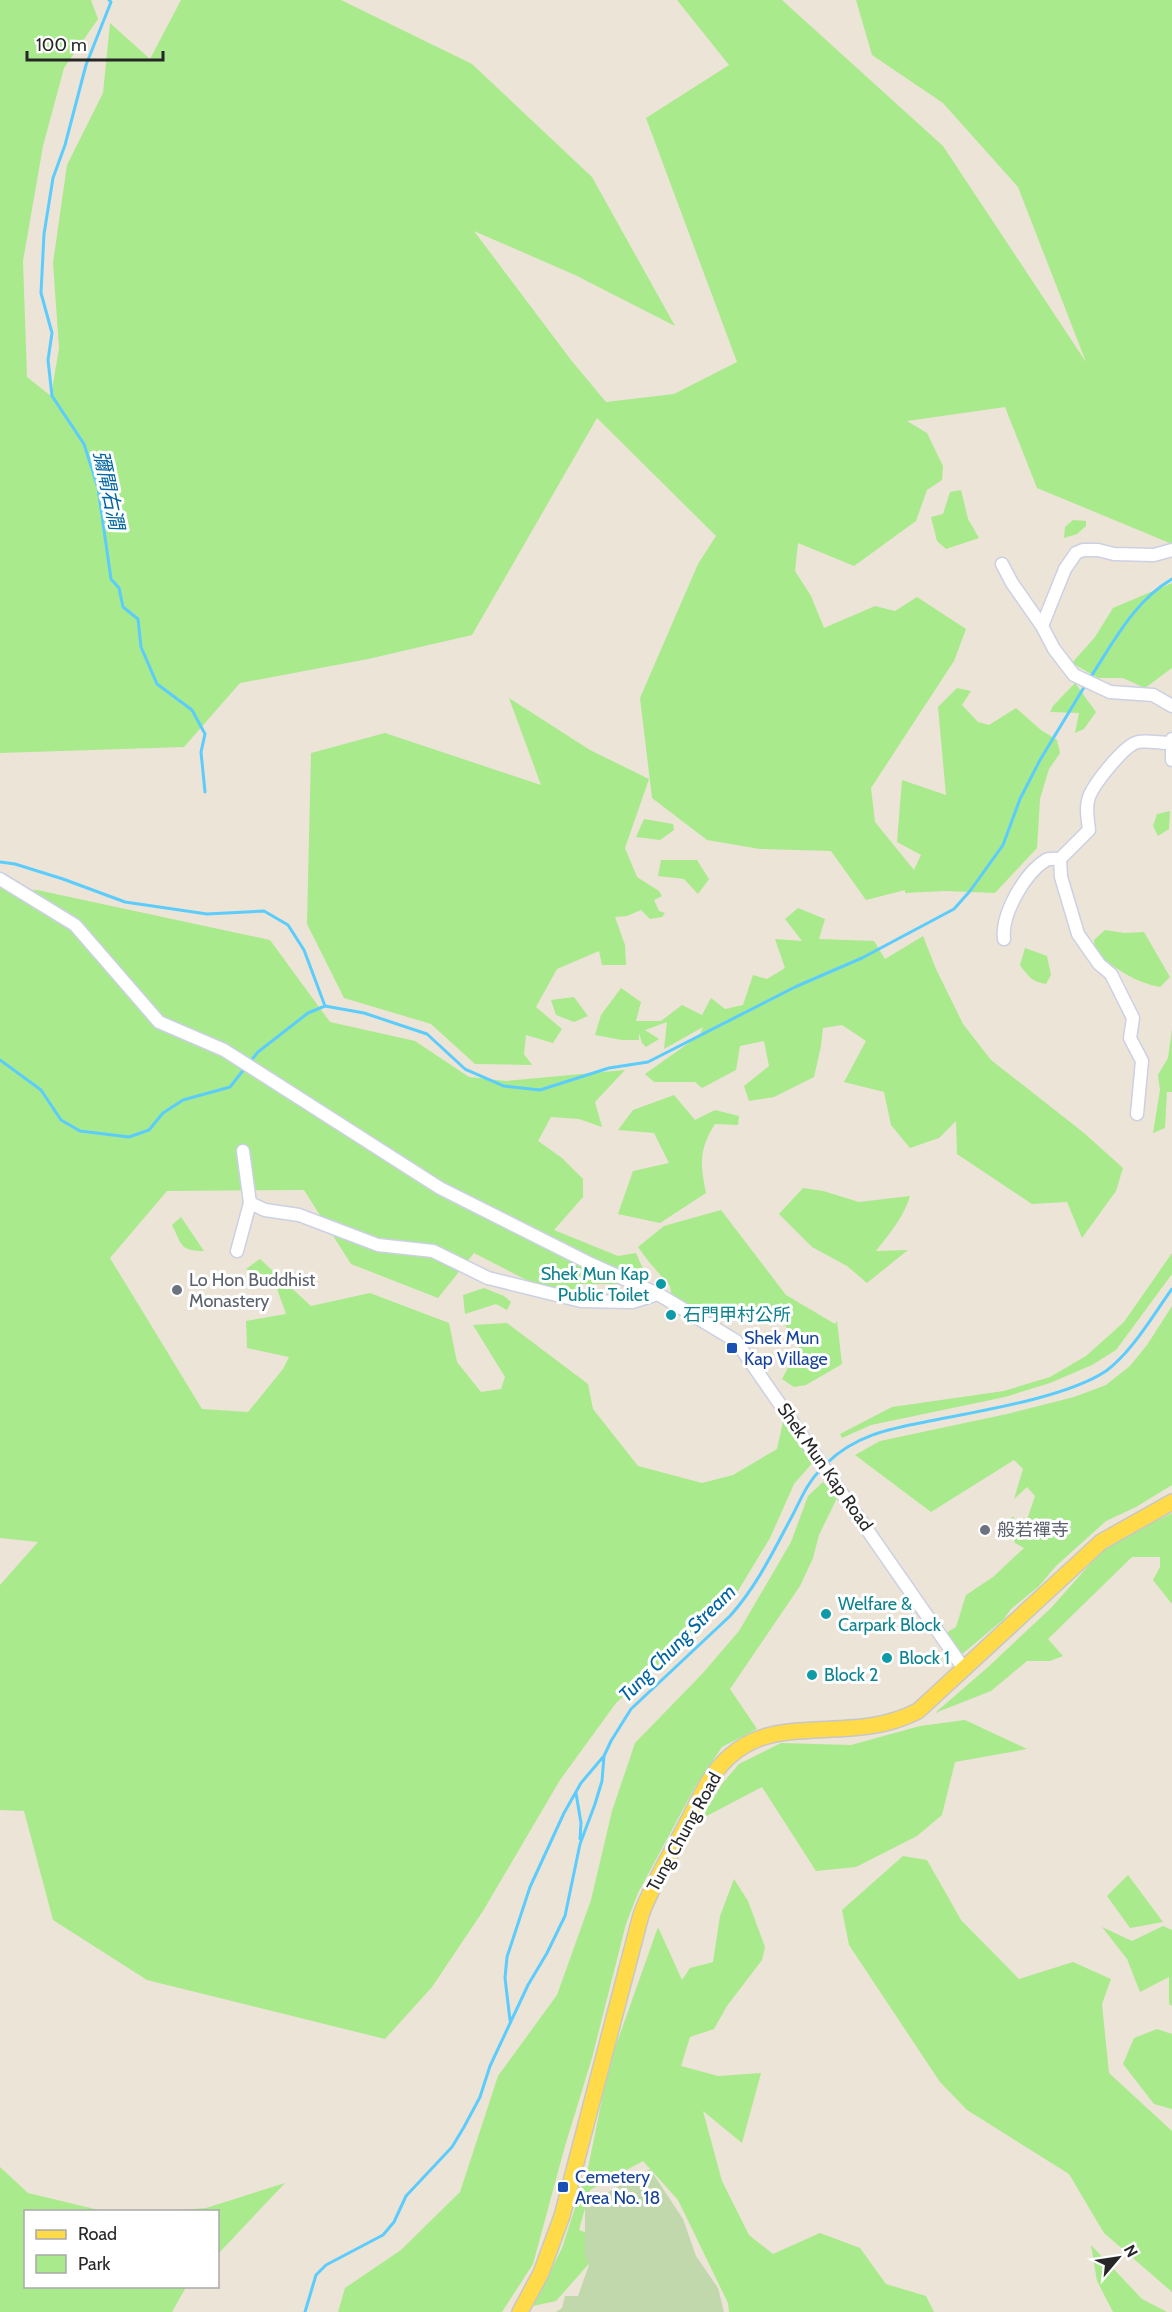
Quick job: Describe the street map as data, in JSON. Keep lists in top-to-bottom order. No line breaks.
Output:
{"streets":{"main road":["Tung Chung Road"],"street":["Shek Mun Kap Road"]},"crossings":[["Shek Mun Kap Road","Tung Chung Road"]],"water":["彌閘右澗","Tung Chung Stream"],"places":{"other":["Shek Mun Kap Public Toilet","Lo Hon Buddhist Monastery","石門甲村公所","般若禪寺","Welfare & Carpark Block","Block 1","Block 2"],"transit":["Shek Mun Kap Village","Cemetery Area No. 18"]},"legend":["Road","Park"],"scale_bar":"100 m","north":"top right"}
